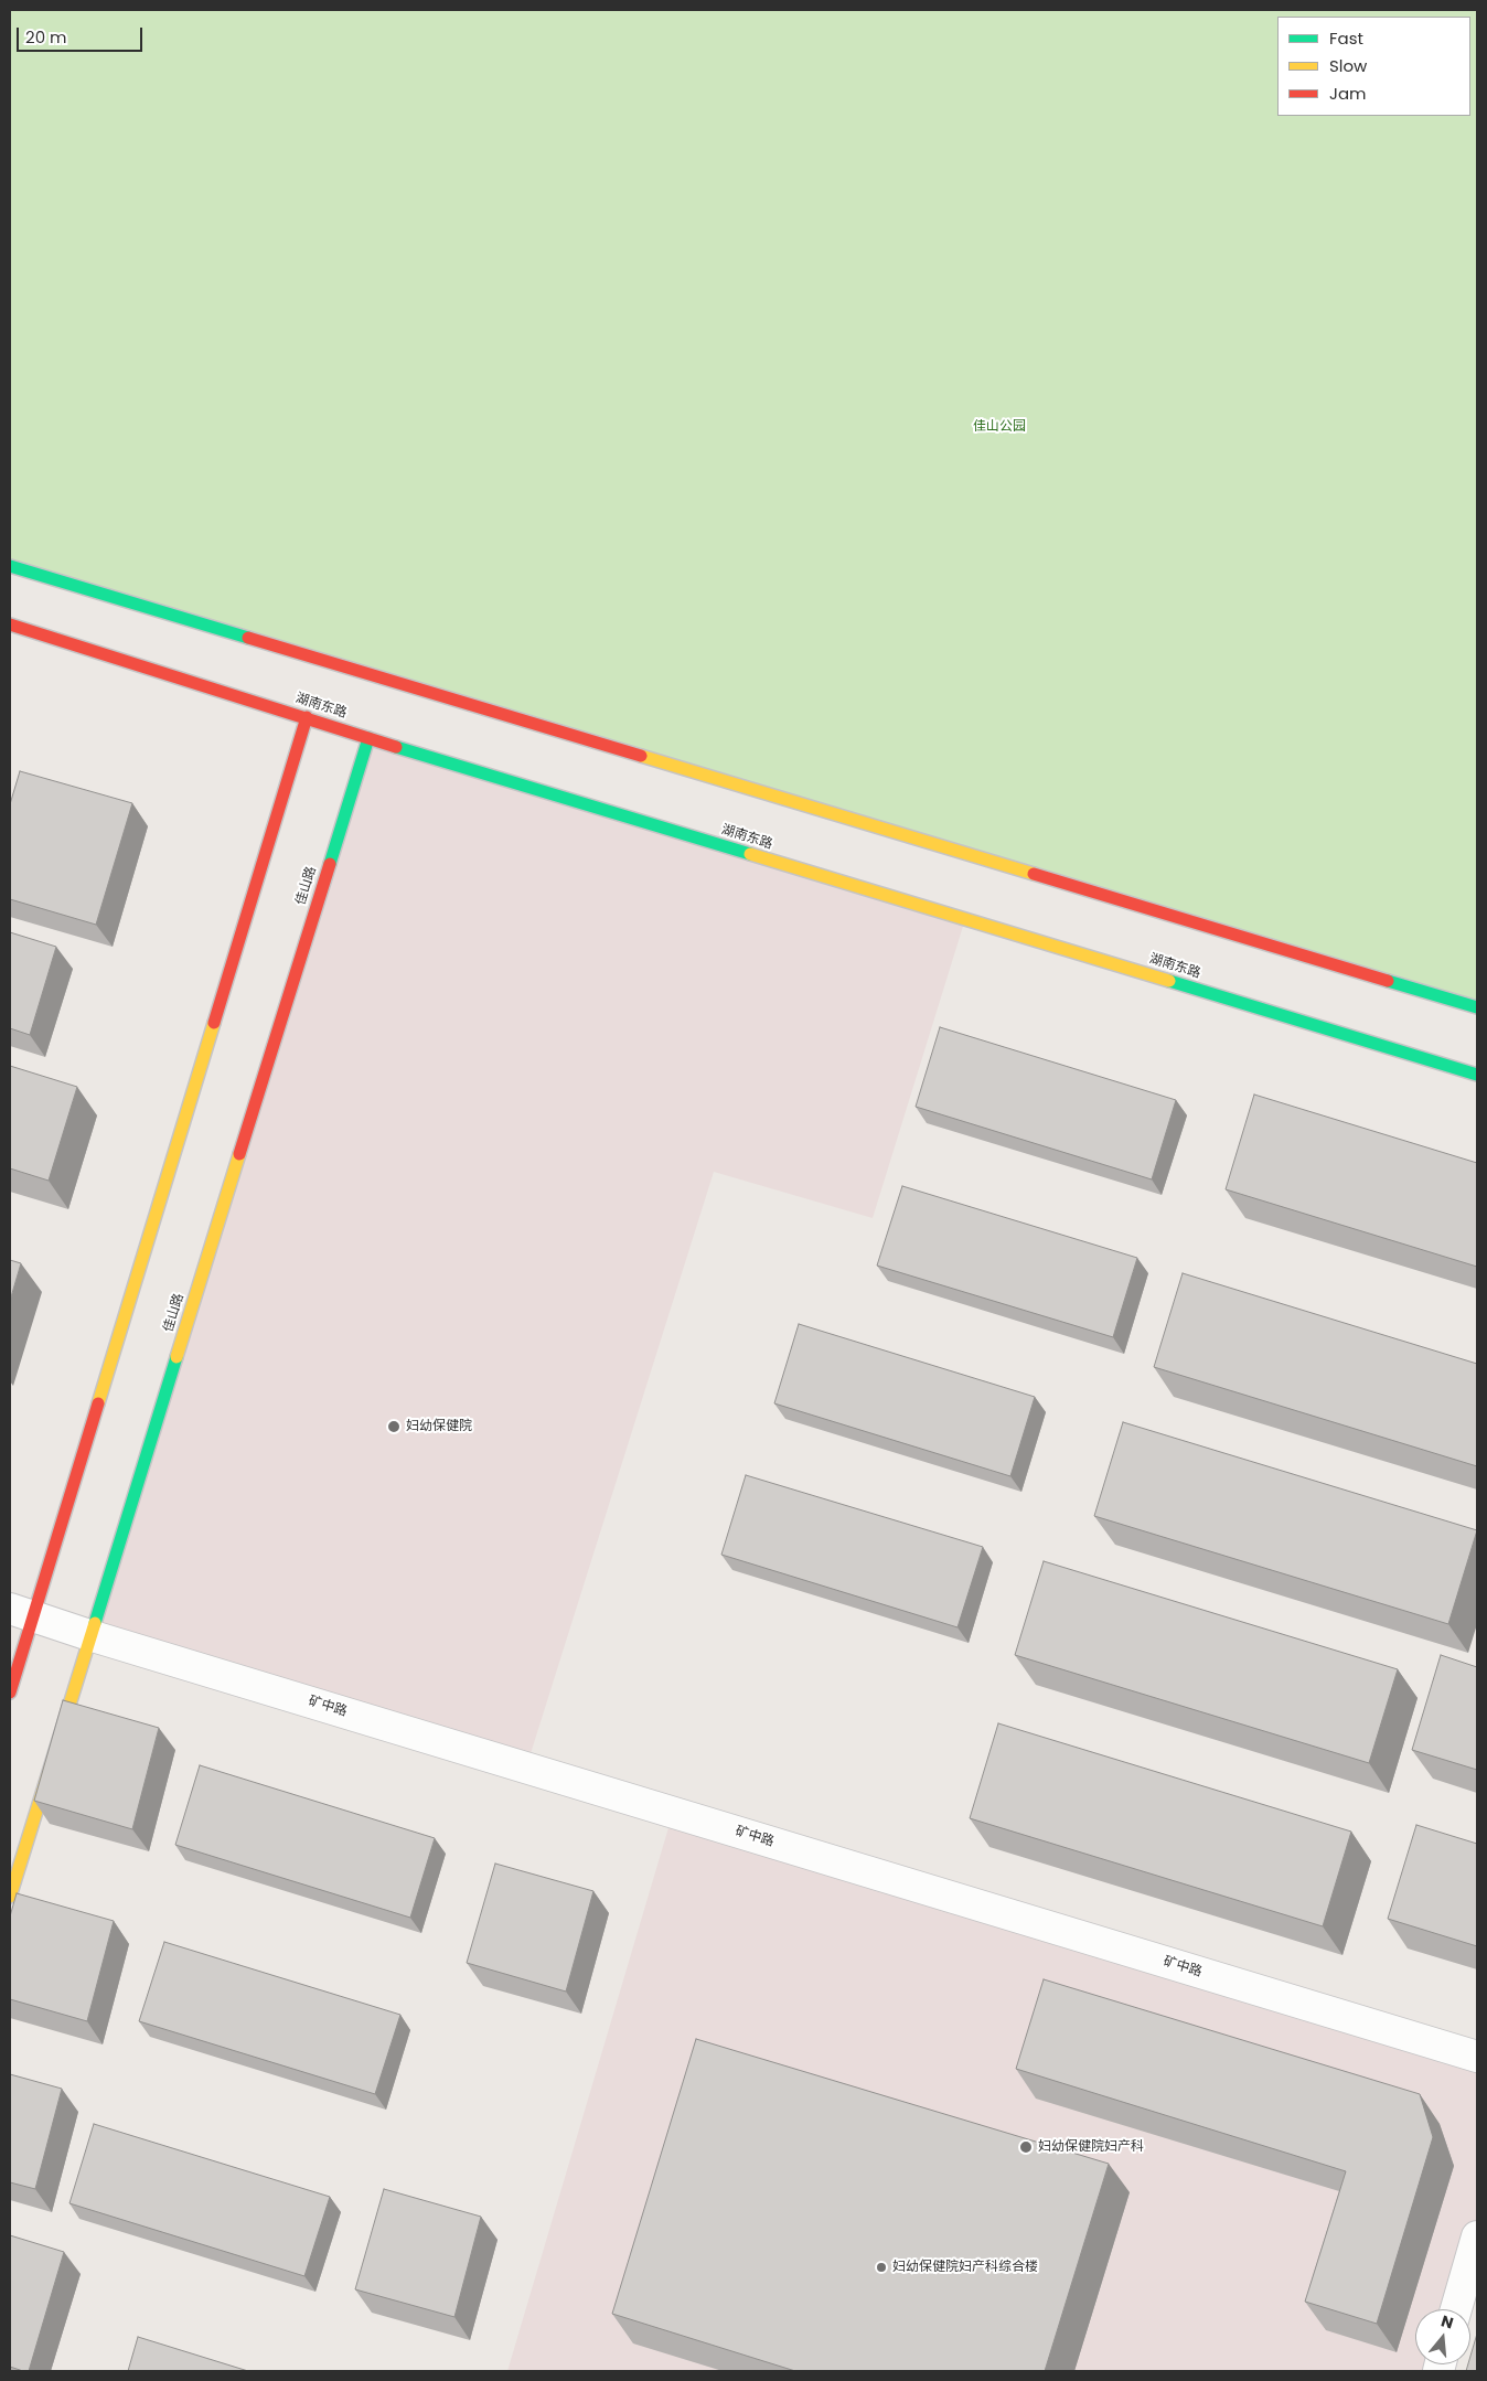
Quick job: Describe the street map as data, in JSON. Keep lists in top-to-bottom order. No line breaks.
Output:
{"streets":{"main road":["湖南东路","佳山路"],"street":["矿中路"]},"crossings":[["湖南东路","佳山路"],["佳山路","矿中路"]],"parks":["佳山公园"],"places":["妇幼保健院","妇幼保健院妇产科","妇幼保健院妇产科综合楼"],"legend":["Fast","Slow","Jam"],"scale_bar":"20 m","north":"top"}
